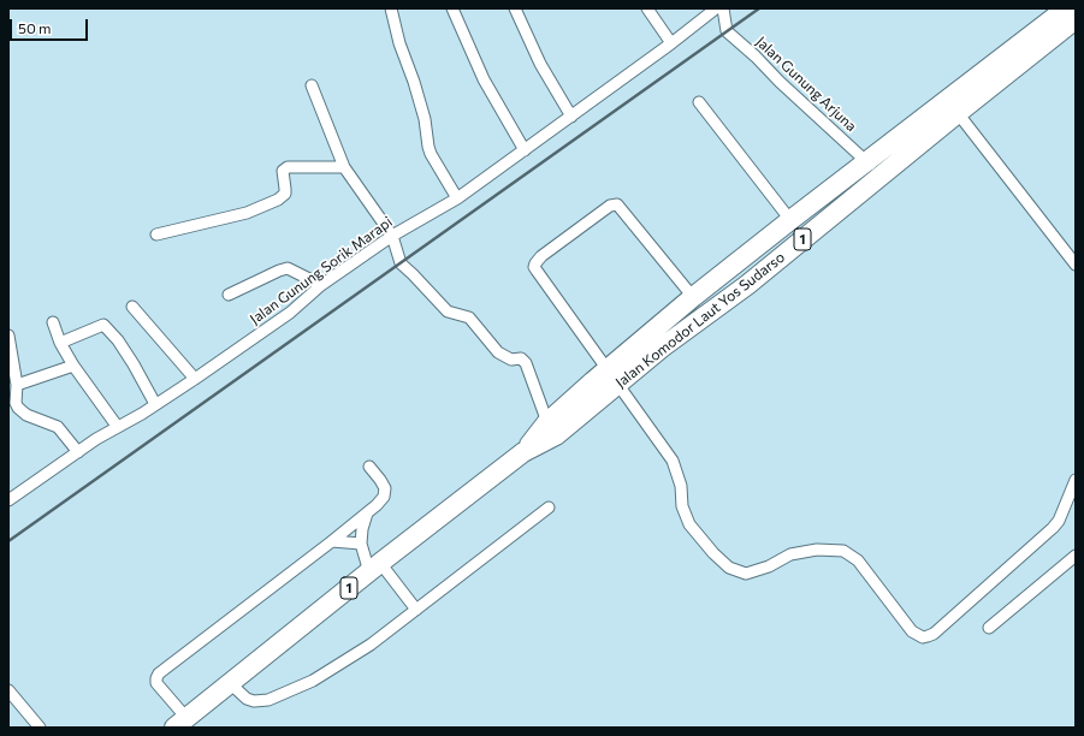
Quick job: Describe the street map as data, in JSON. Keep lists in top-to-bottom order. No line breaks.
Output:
{"streets":{"highway":["1","Jalan Komodor Laut Yos Sudarso"],"street":["Jalan Gunung Arjuna","Jalan Gunung Sorik Marapi"]},"crossings":[["Jalan Gunung Arjuna","Jalan Komodor Laut Yos Sudarso"]],"scale_bar":"50 m"}
